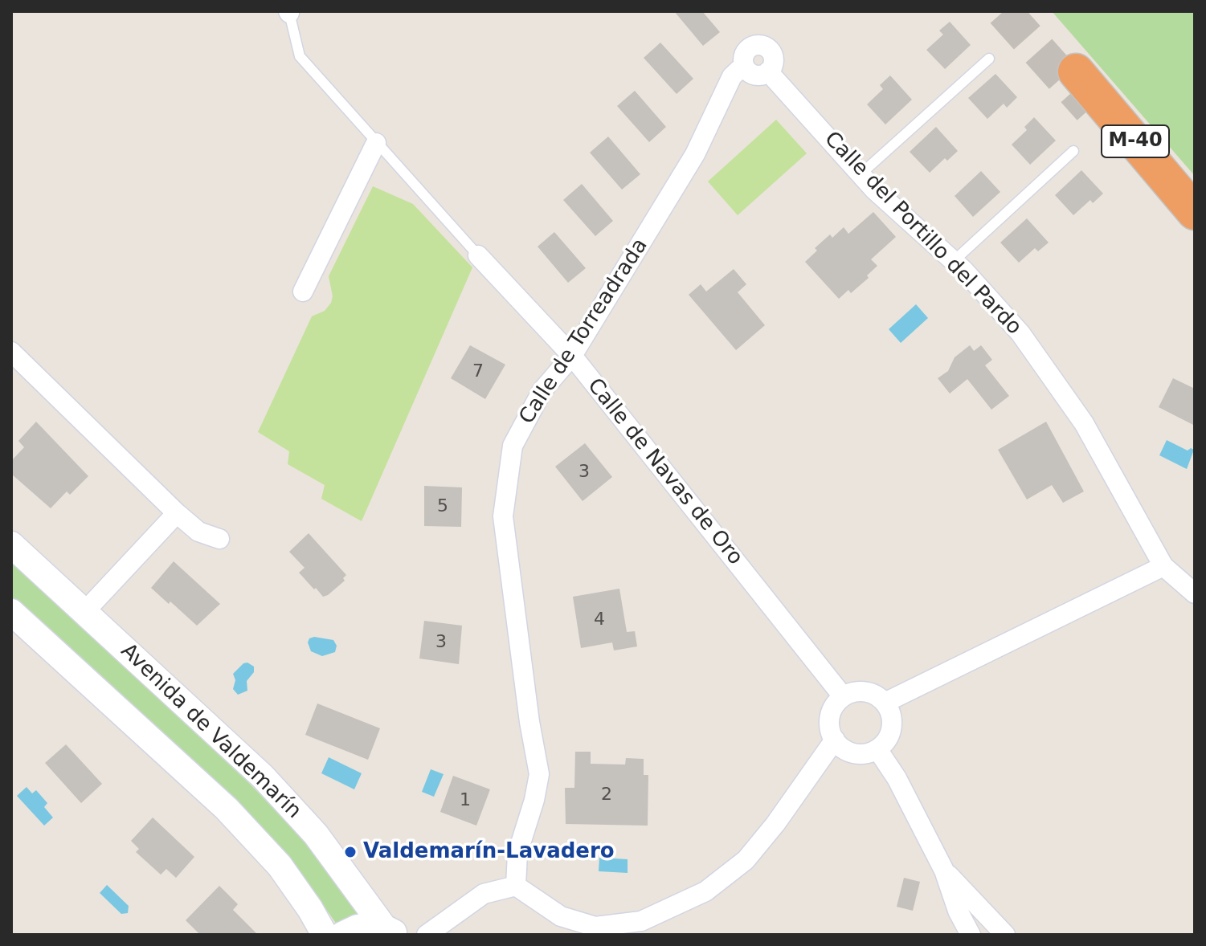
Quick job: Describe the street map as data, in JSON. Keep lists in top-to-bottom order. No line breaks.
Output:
{"streets":{"highway":["M-40"],"street":["Calle del Portillo del Pardo","Calle de Torreadrada","Calle de Navas de Oro","Avenida de Valdemarín"]},"crossings":[["Calle del Portillo del Pardo","Calle de Torreadrada"],["Calle de Torreadrada","Calle de Navas de Oro"]],"places":["Valdemarín-Lavadero"],"house_numbers":["7","3","5","4","3","2","1"]}
